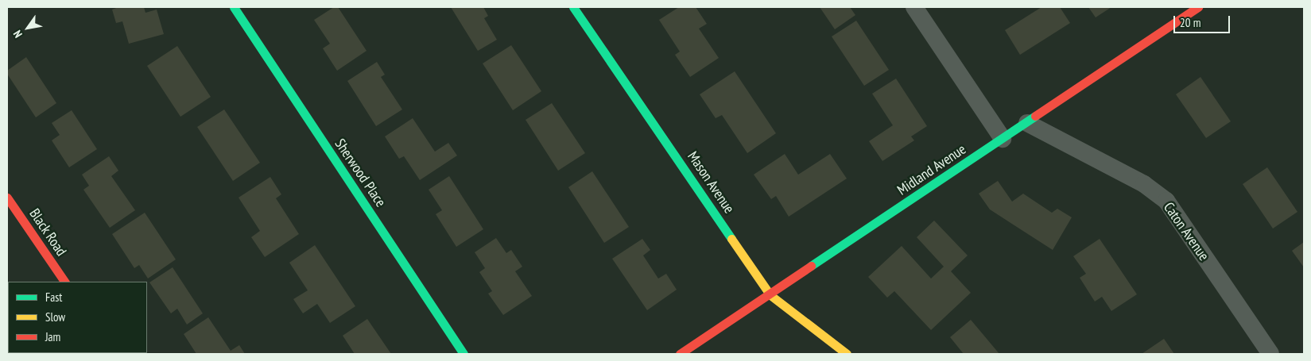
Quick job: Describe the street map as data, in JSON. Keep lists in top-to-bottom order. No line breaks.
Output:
{"streets":{"street":["Midland Avenue","Sherwood Place","Mason Avenue","Caton Avenue","Black Road"]},"crossings":[["Midland Avenue","Mason Avenue"],["Midland Avenue","Caton Avenue"]],"legend":["Fast","Slow","Jam"],"scale_bar":"20 m","north":"bottom left"}
